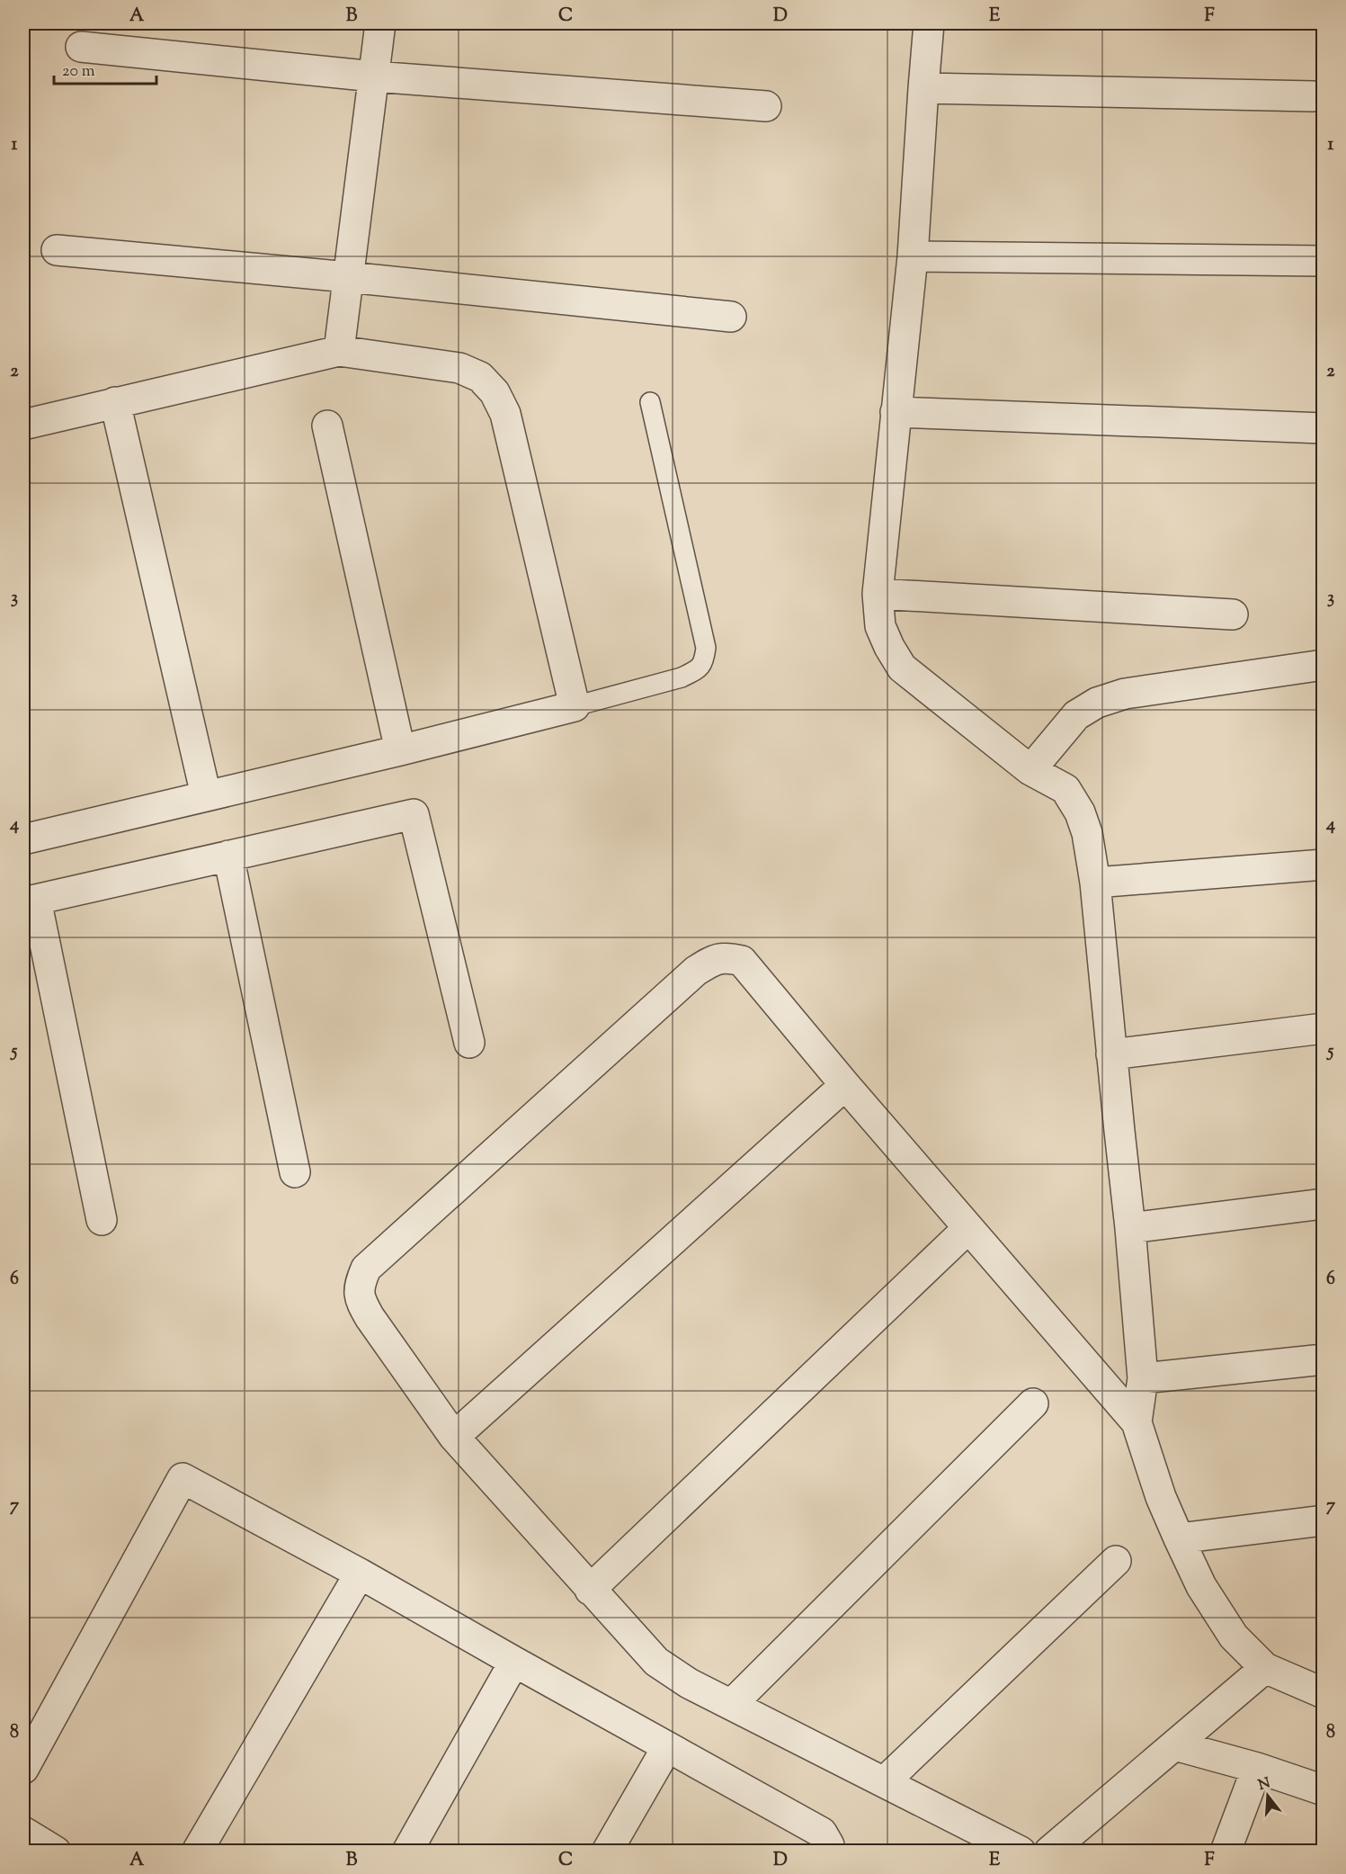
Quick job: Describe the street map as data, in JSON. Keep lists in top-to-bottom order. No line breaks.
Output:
{"scale_bar":"20 m","north":"top","grid":{"columns":["A","B","C","D","E","F"],"rows":["1","2","3","4","5","6","7","8"]}}
